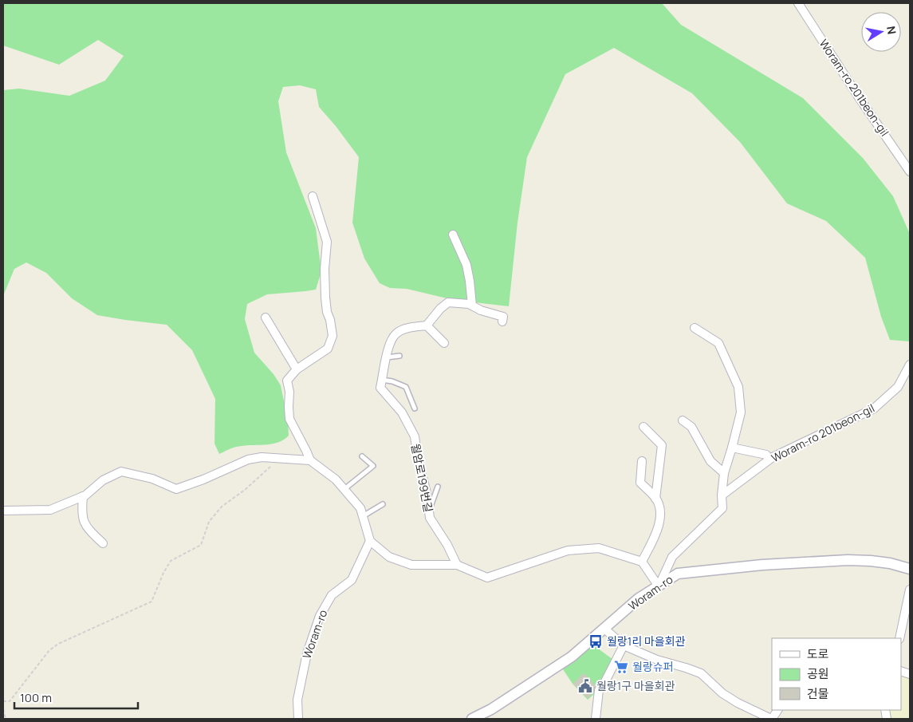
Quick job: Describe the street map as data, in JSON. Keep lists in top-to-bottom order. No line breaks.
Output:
{"streets":{"street":["Woram-ro 201beon-gil","월암로199번길","Woram-ro"]},"places":{"bus stop":["월랑1리 마을회관"],"supermarket":["월랑슈퍼"],"public building":["월랑1구 마을회관"]},"legend":["도로","공원","건물"],"scale_bar":"100 m","north":"right"}
